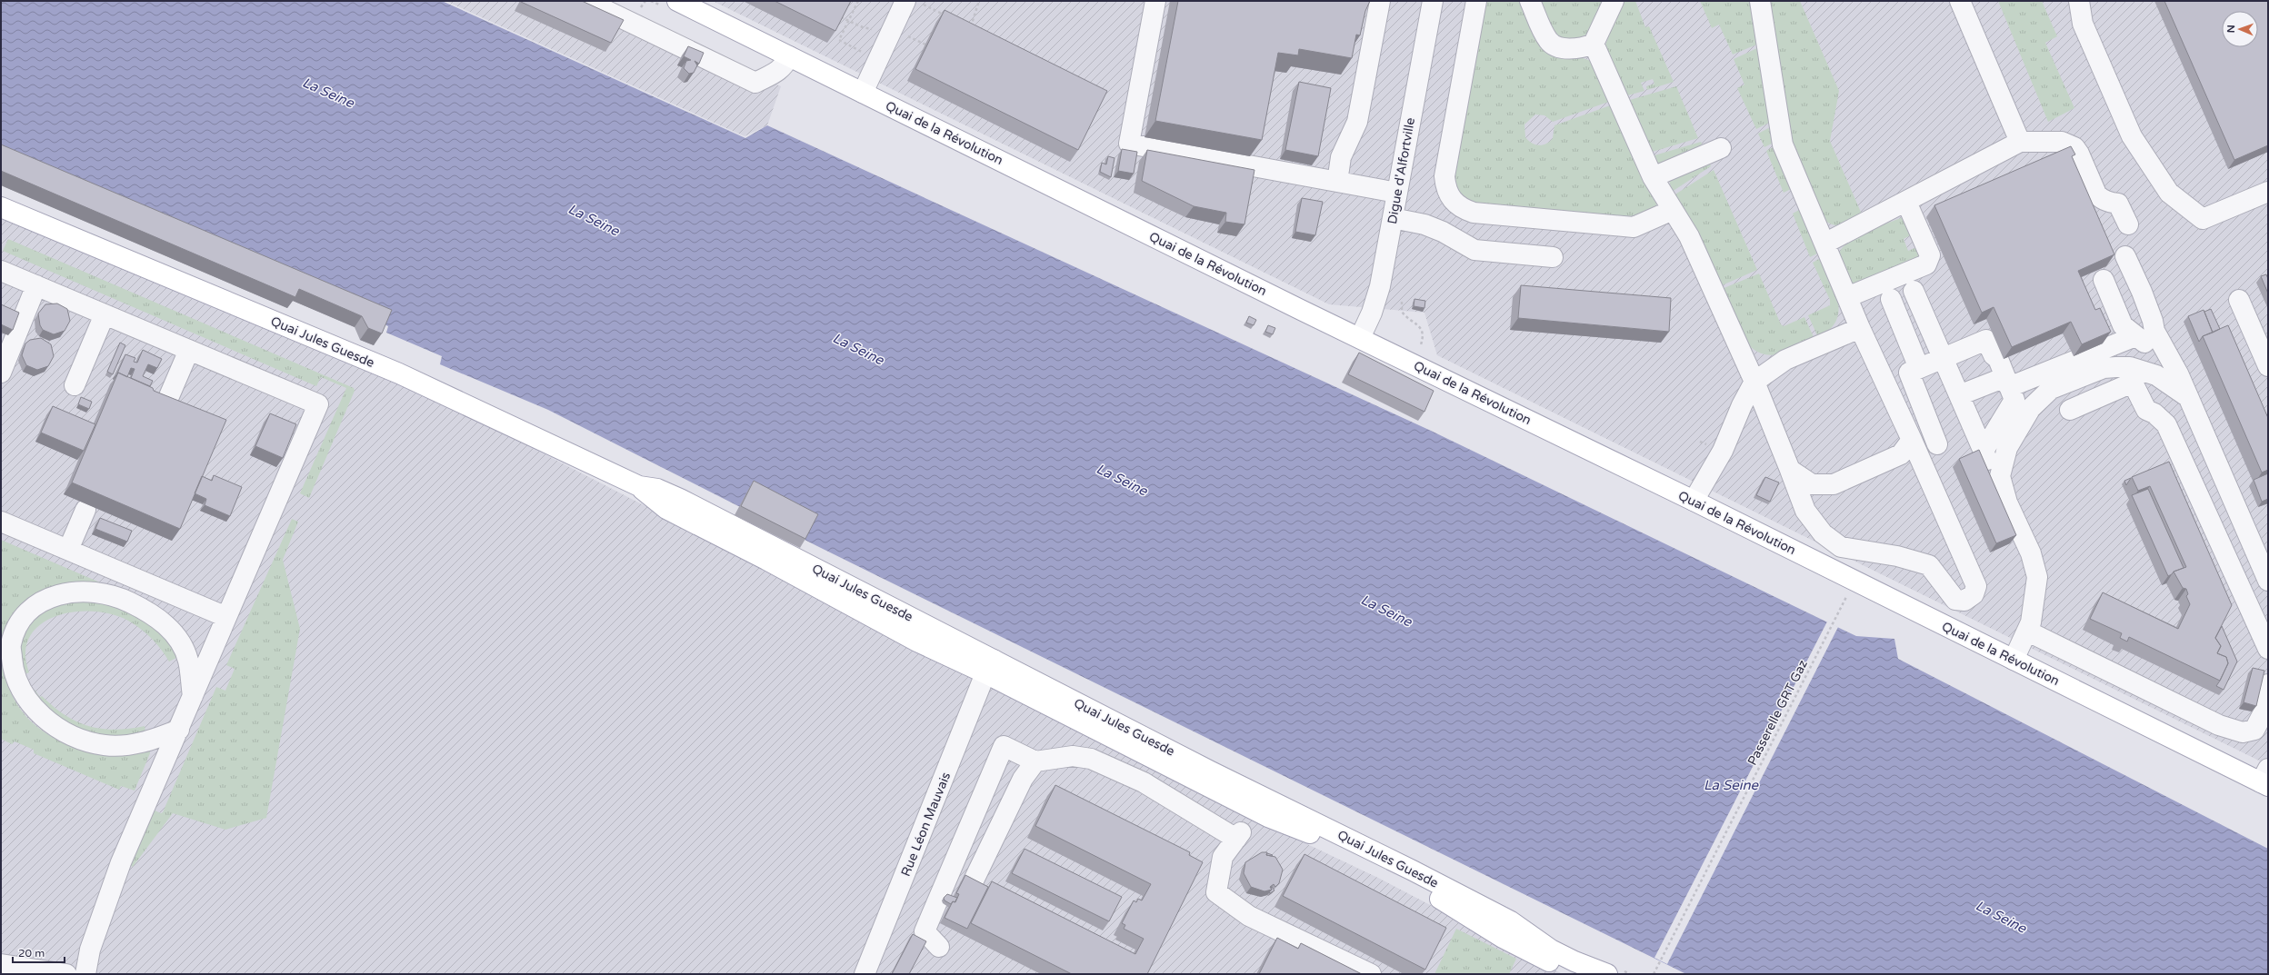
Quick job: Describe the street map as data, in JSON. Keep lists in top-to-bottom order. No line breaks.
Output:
{"streets":{"main road":["Quai de la Révolution","Quai Jules Guesde"],"street":["Digue d'Alfortville","Rue Léon Mauvais"],"path":["Passerelle GRT Gaz"]},"crossings":[["Quai de la Révolution","Digue d'Alfortville"],["Quai Jules Guesde","Rue Léon Mauvais"]],"water":["La Seine"],"scale_bar":"20 m","north":"left"}
